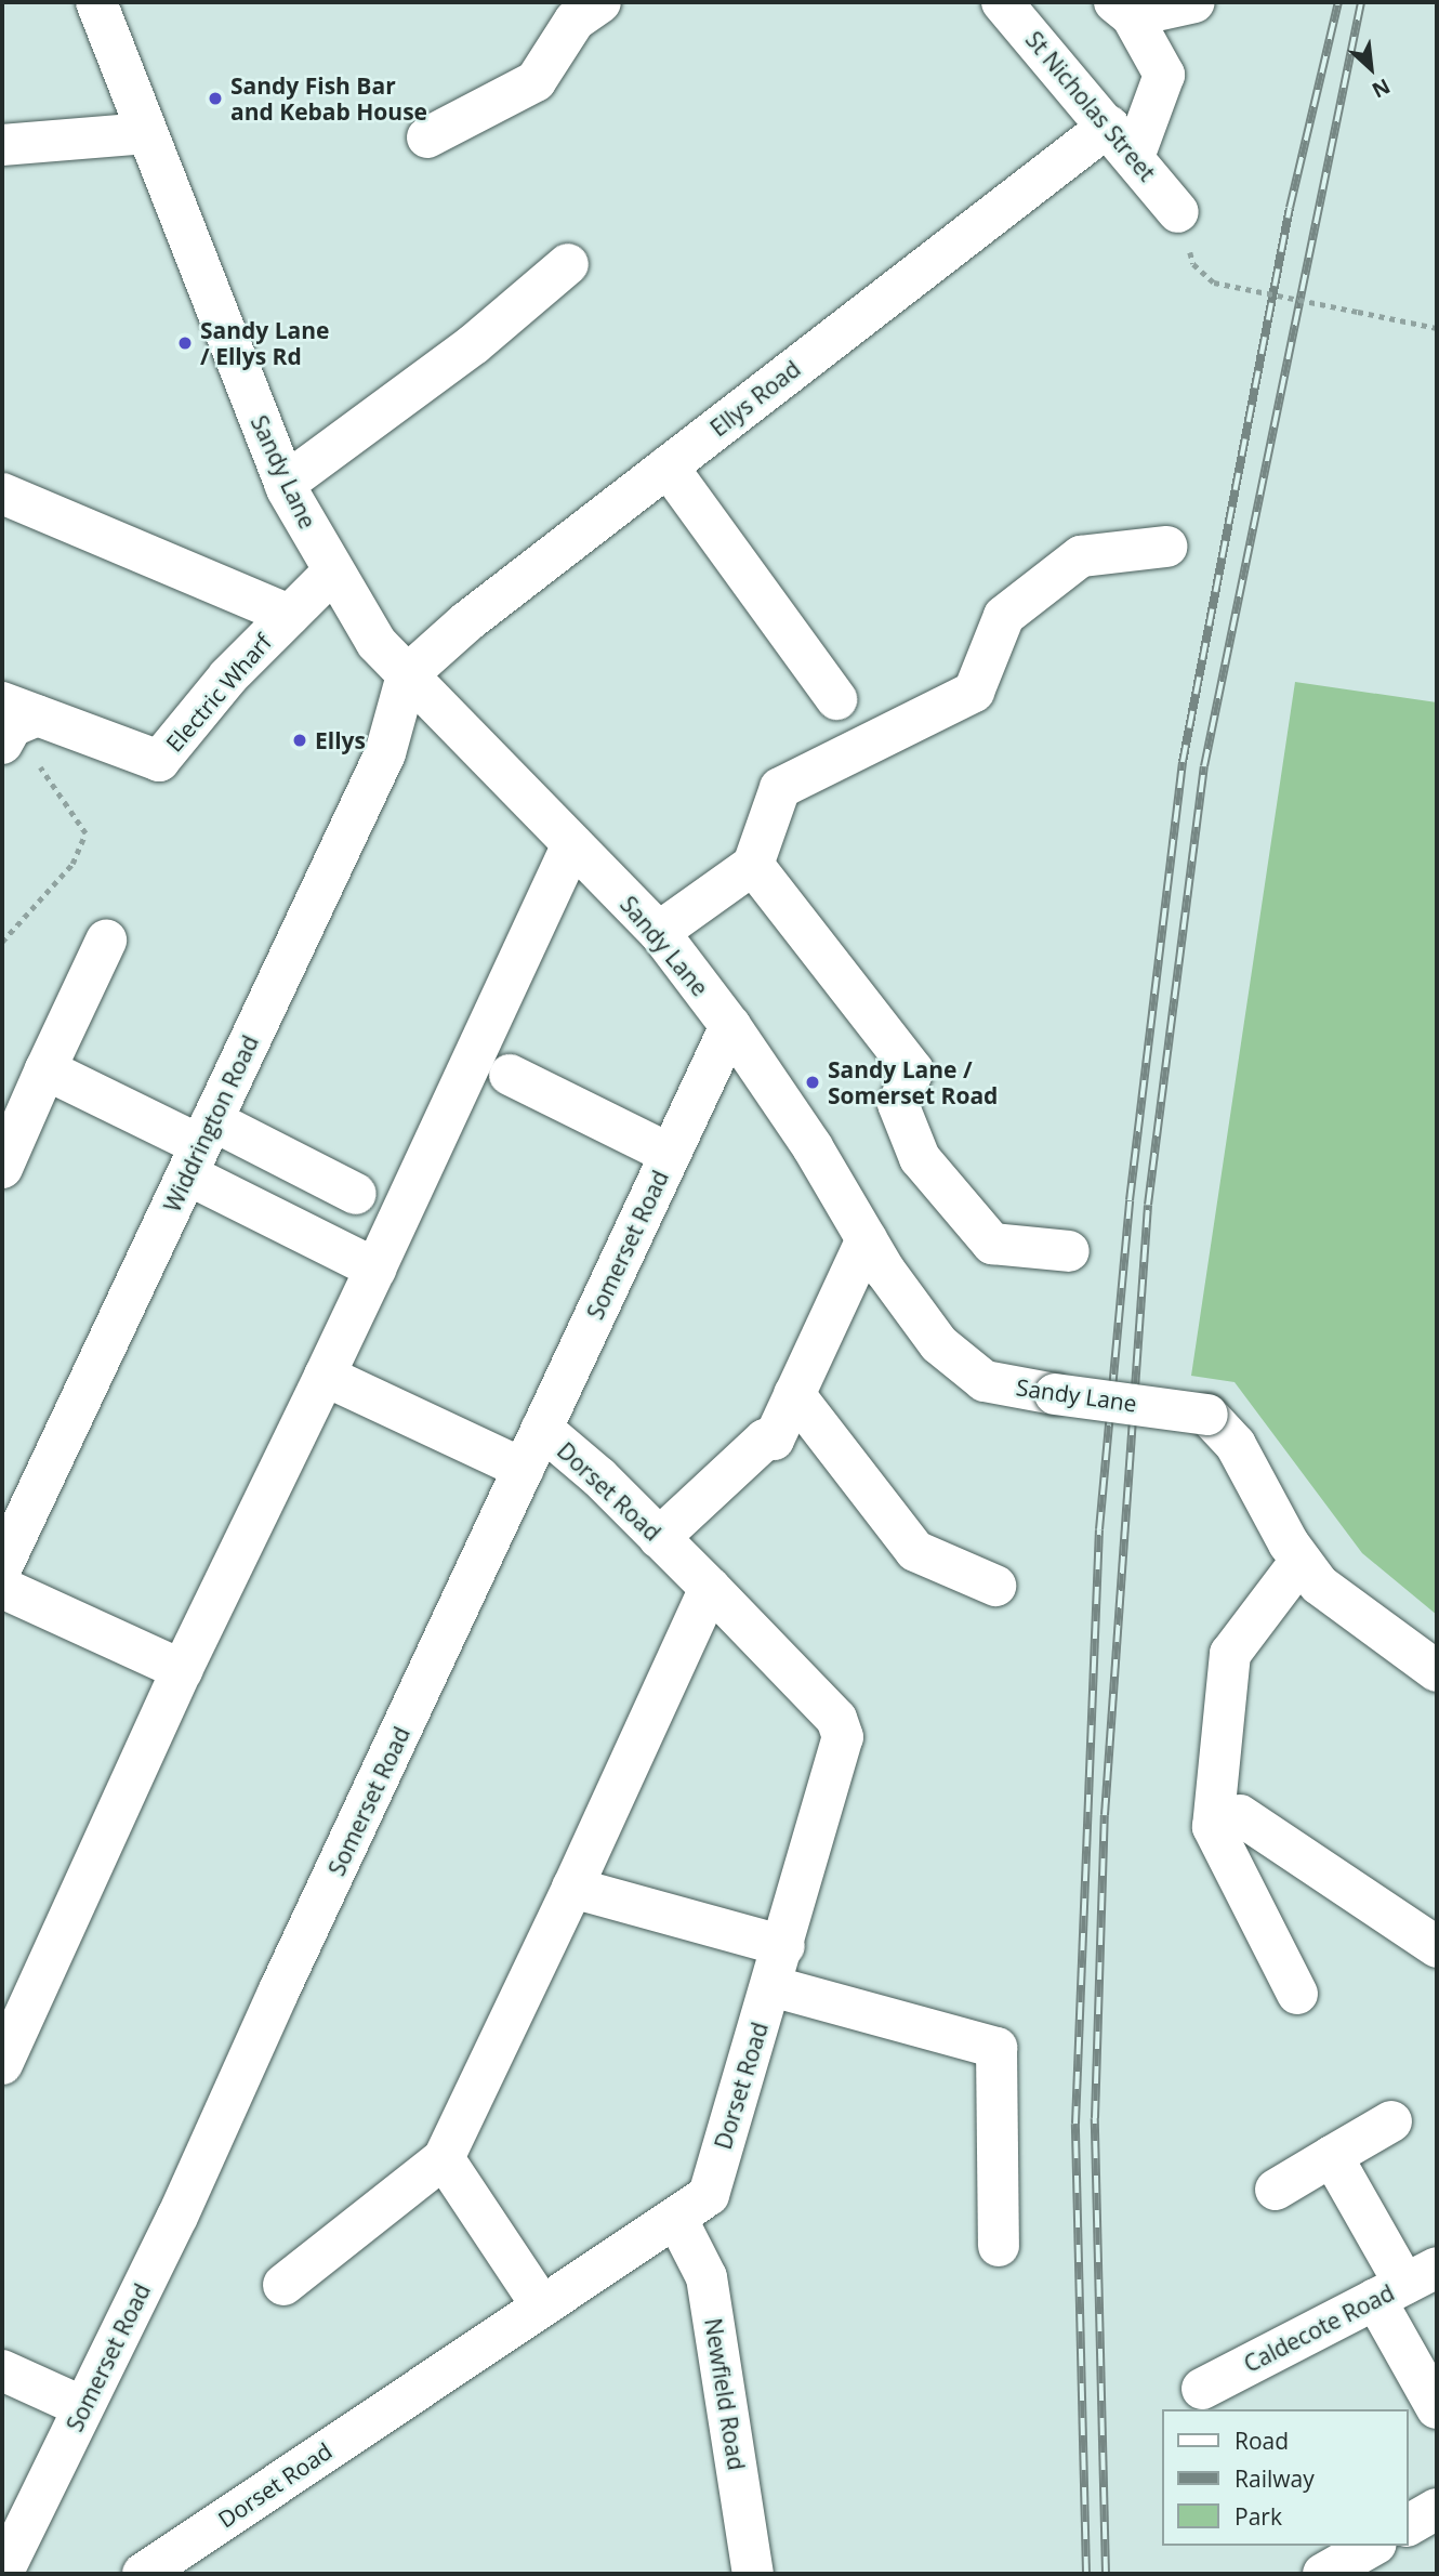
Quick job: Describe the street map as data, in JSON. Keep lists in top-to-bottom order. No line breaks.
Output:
{"streets":{"street":["St Nicholas Street","Ellys Road","Sandy Lane","Electric Wharf","Widdrington Road","Somerset Road","Dorset Road","Caldecote Road","Newfield Road"]},"crossings":[["St Nicholas Street","Ellys Road"],["Ellys Road","Sandy Lane"],["Ellys Road","Widdrington Road"],["Sandy Lane","Electric Wharf"],["Sandy Lane","Widdrington Road"],["Sandy Lane","Somerset Road"],["Somerset Road","Dorset Road"],["Dorset Road","Newfield Road"]],"places":["Sandy Fish Bar and Kebab House","Sandy Lane / Ellys Rd","Ellys","Sandy Lane / Somerset Road"],"legend":["Road","Railway","Park"],"north":"bottom right"}
